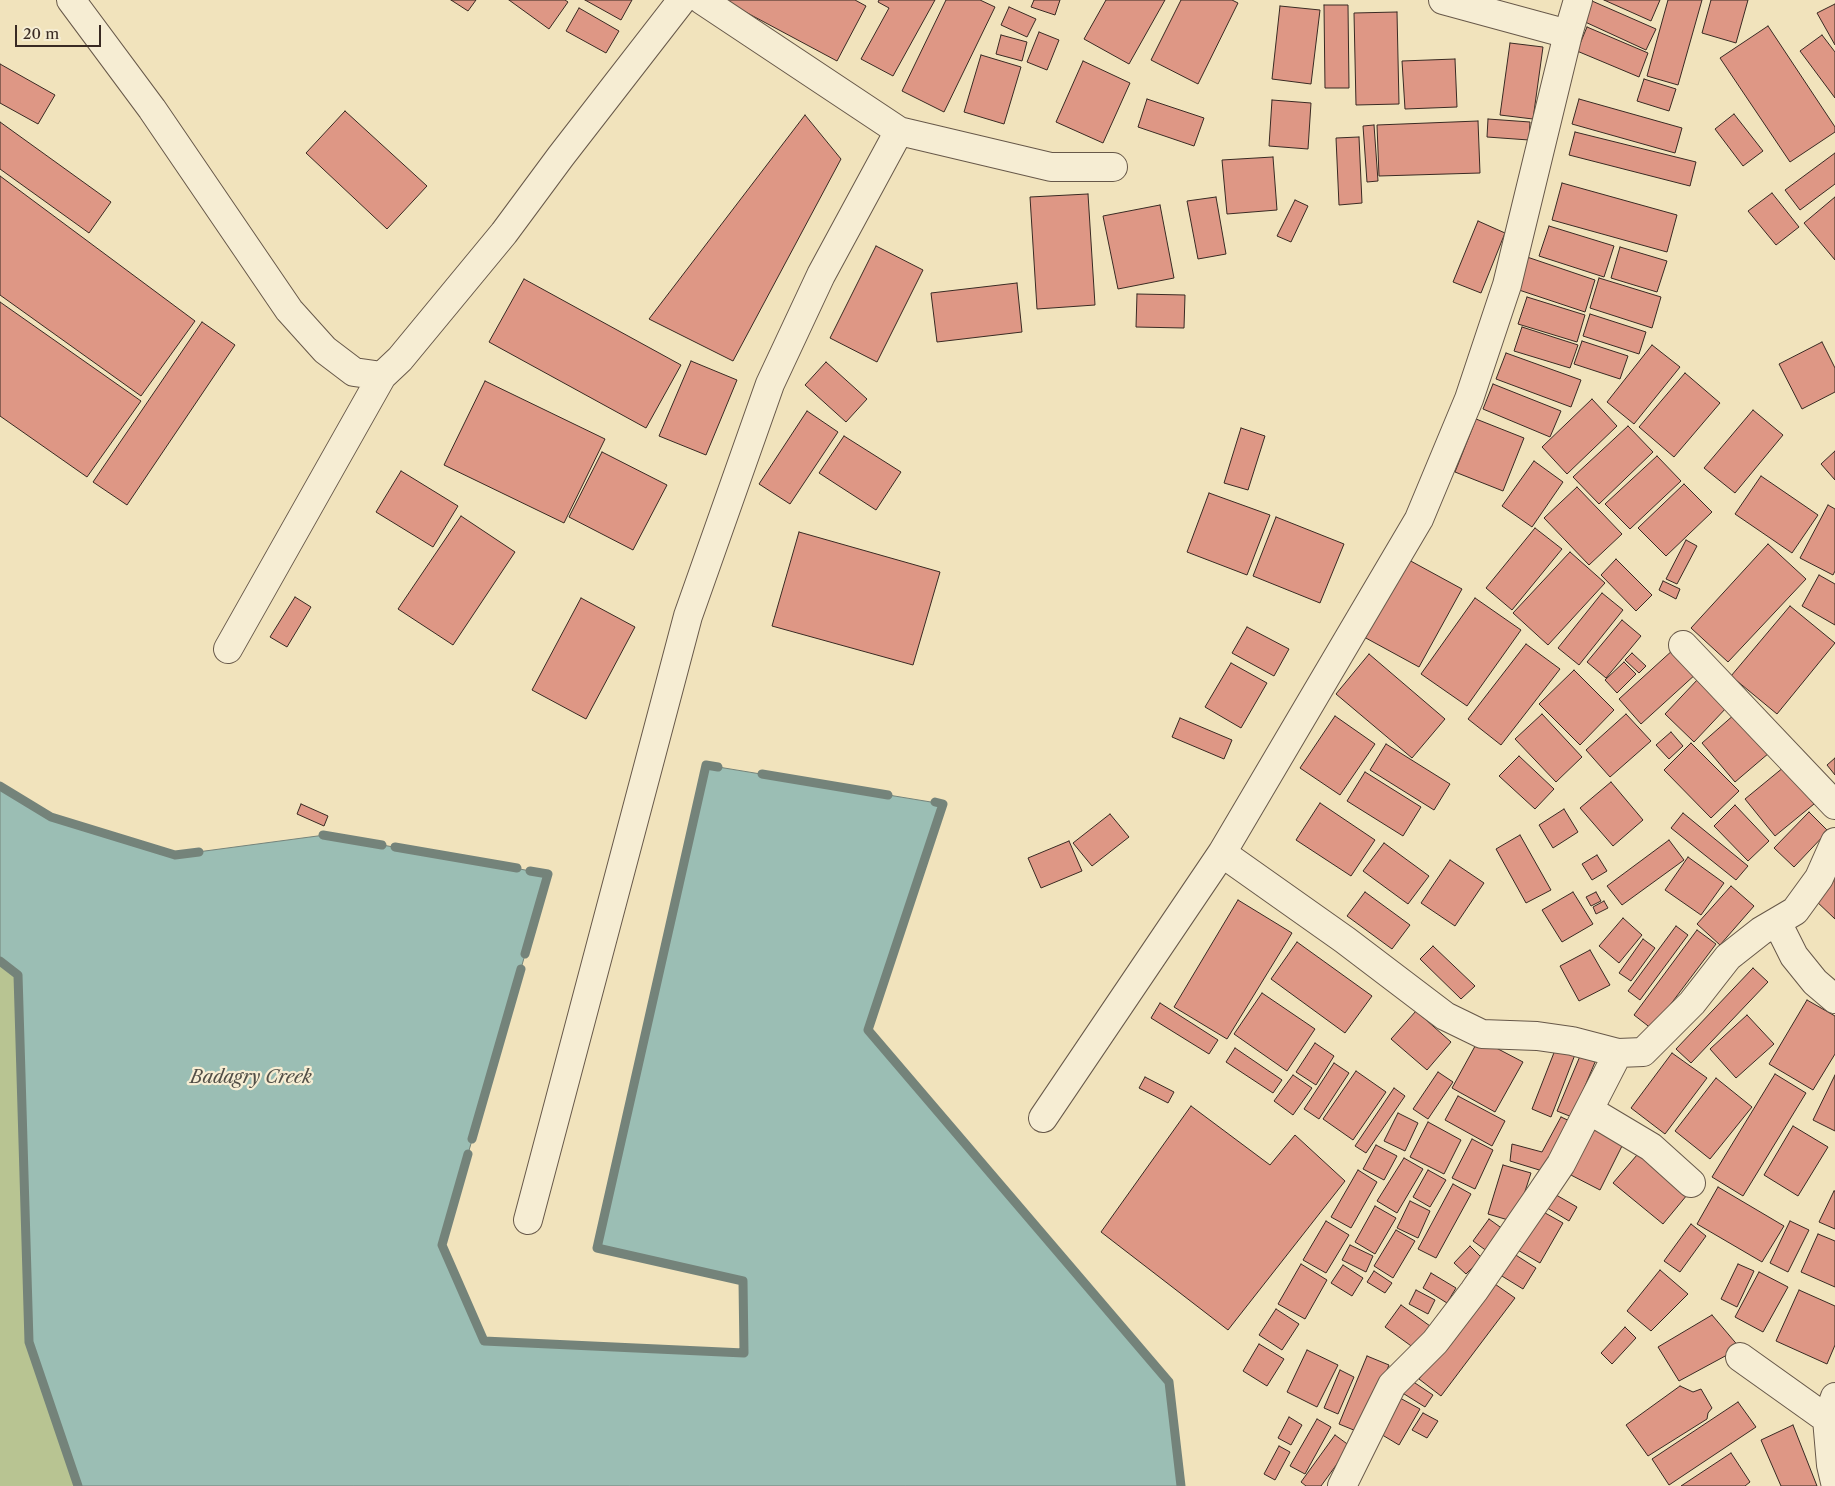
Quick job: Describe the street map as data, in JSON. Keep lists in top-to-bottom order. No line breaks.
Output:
{"water":["Badagry Creek"],"scale_bar":"20 m"}
